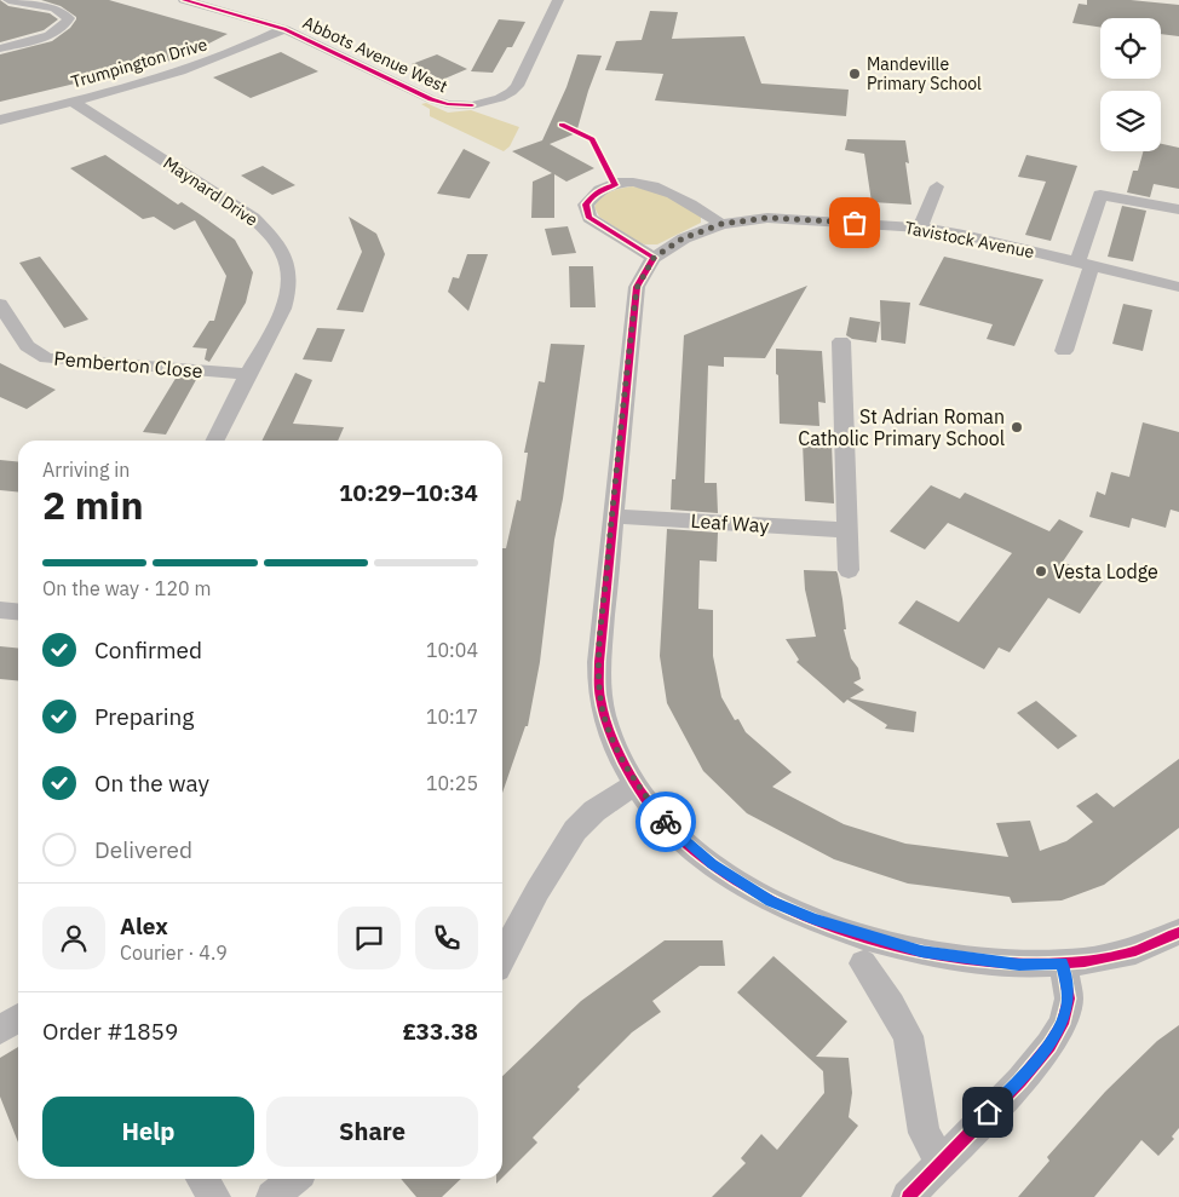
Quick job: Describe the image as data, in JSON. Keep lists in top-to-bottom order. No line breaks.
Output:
{"streets":{"street":["Abbots Avenue West","Trumpington Drive","Maynard Drive","Tavistock Avenue","Pemberton Close","Leaf Way"]},"crossings":[["Abbots Avenue West","Trumpington Drive"],["Trumpington Drive","Maynard Drive"],["Maynard Drive","Pemberton Close"],["Tavistock Avenue","Leaf Way"]],"places":["Mandeville Primary School","St Adrian Roman Catholic Primary School","Vesta Lodge"],"page":{"heading":["2 min","Arriving in","10:29–10:34"],"panel":["Alex","Courier · 4.9","Order #1859","£33.38"],"bar":"On the way · 120 m","list":[["Confirmed","10:04"],["Preparing","10:17"],["On the way","10:25"],"Delivered"],"buttons":["Help","Share"]}}
